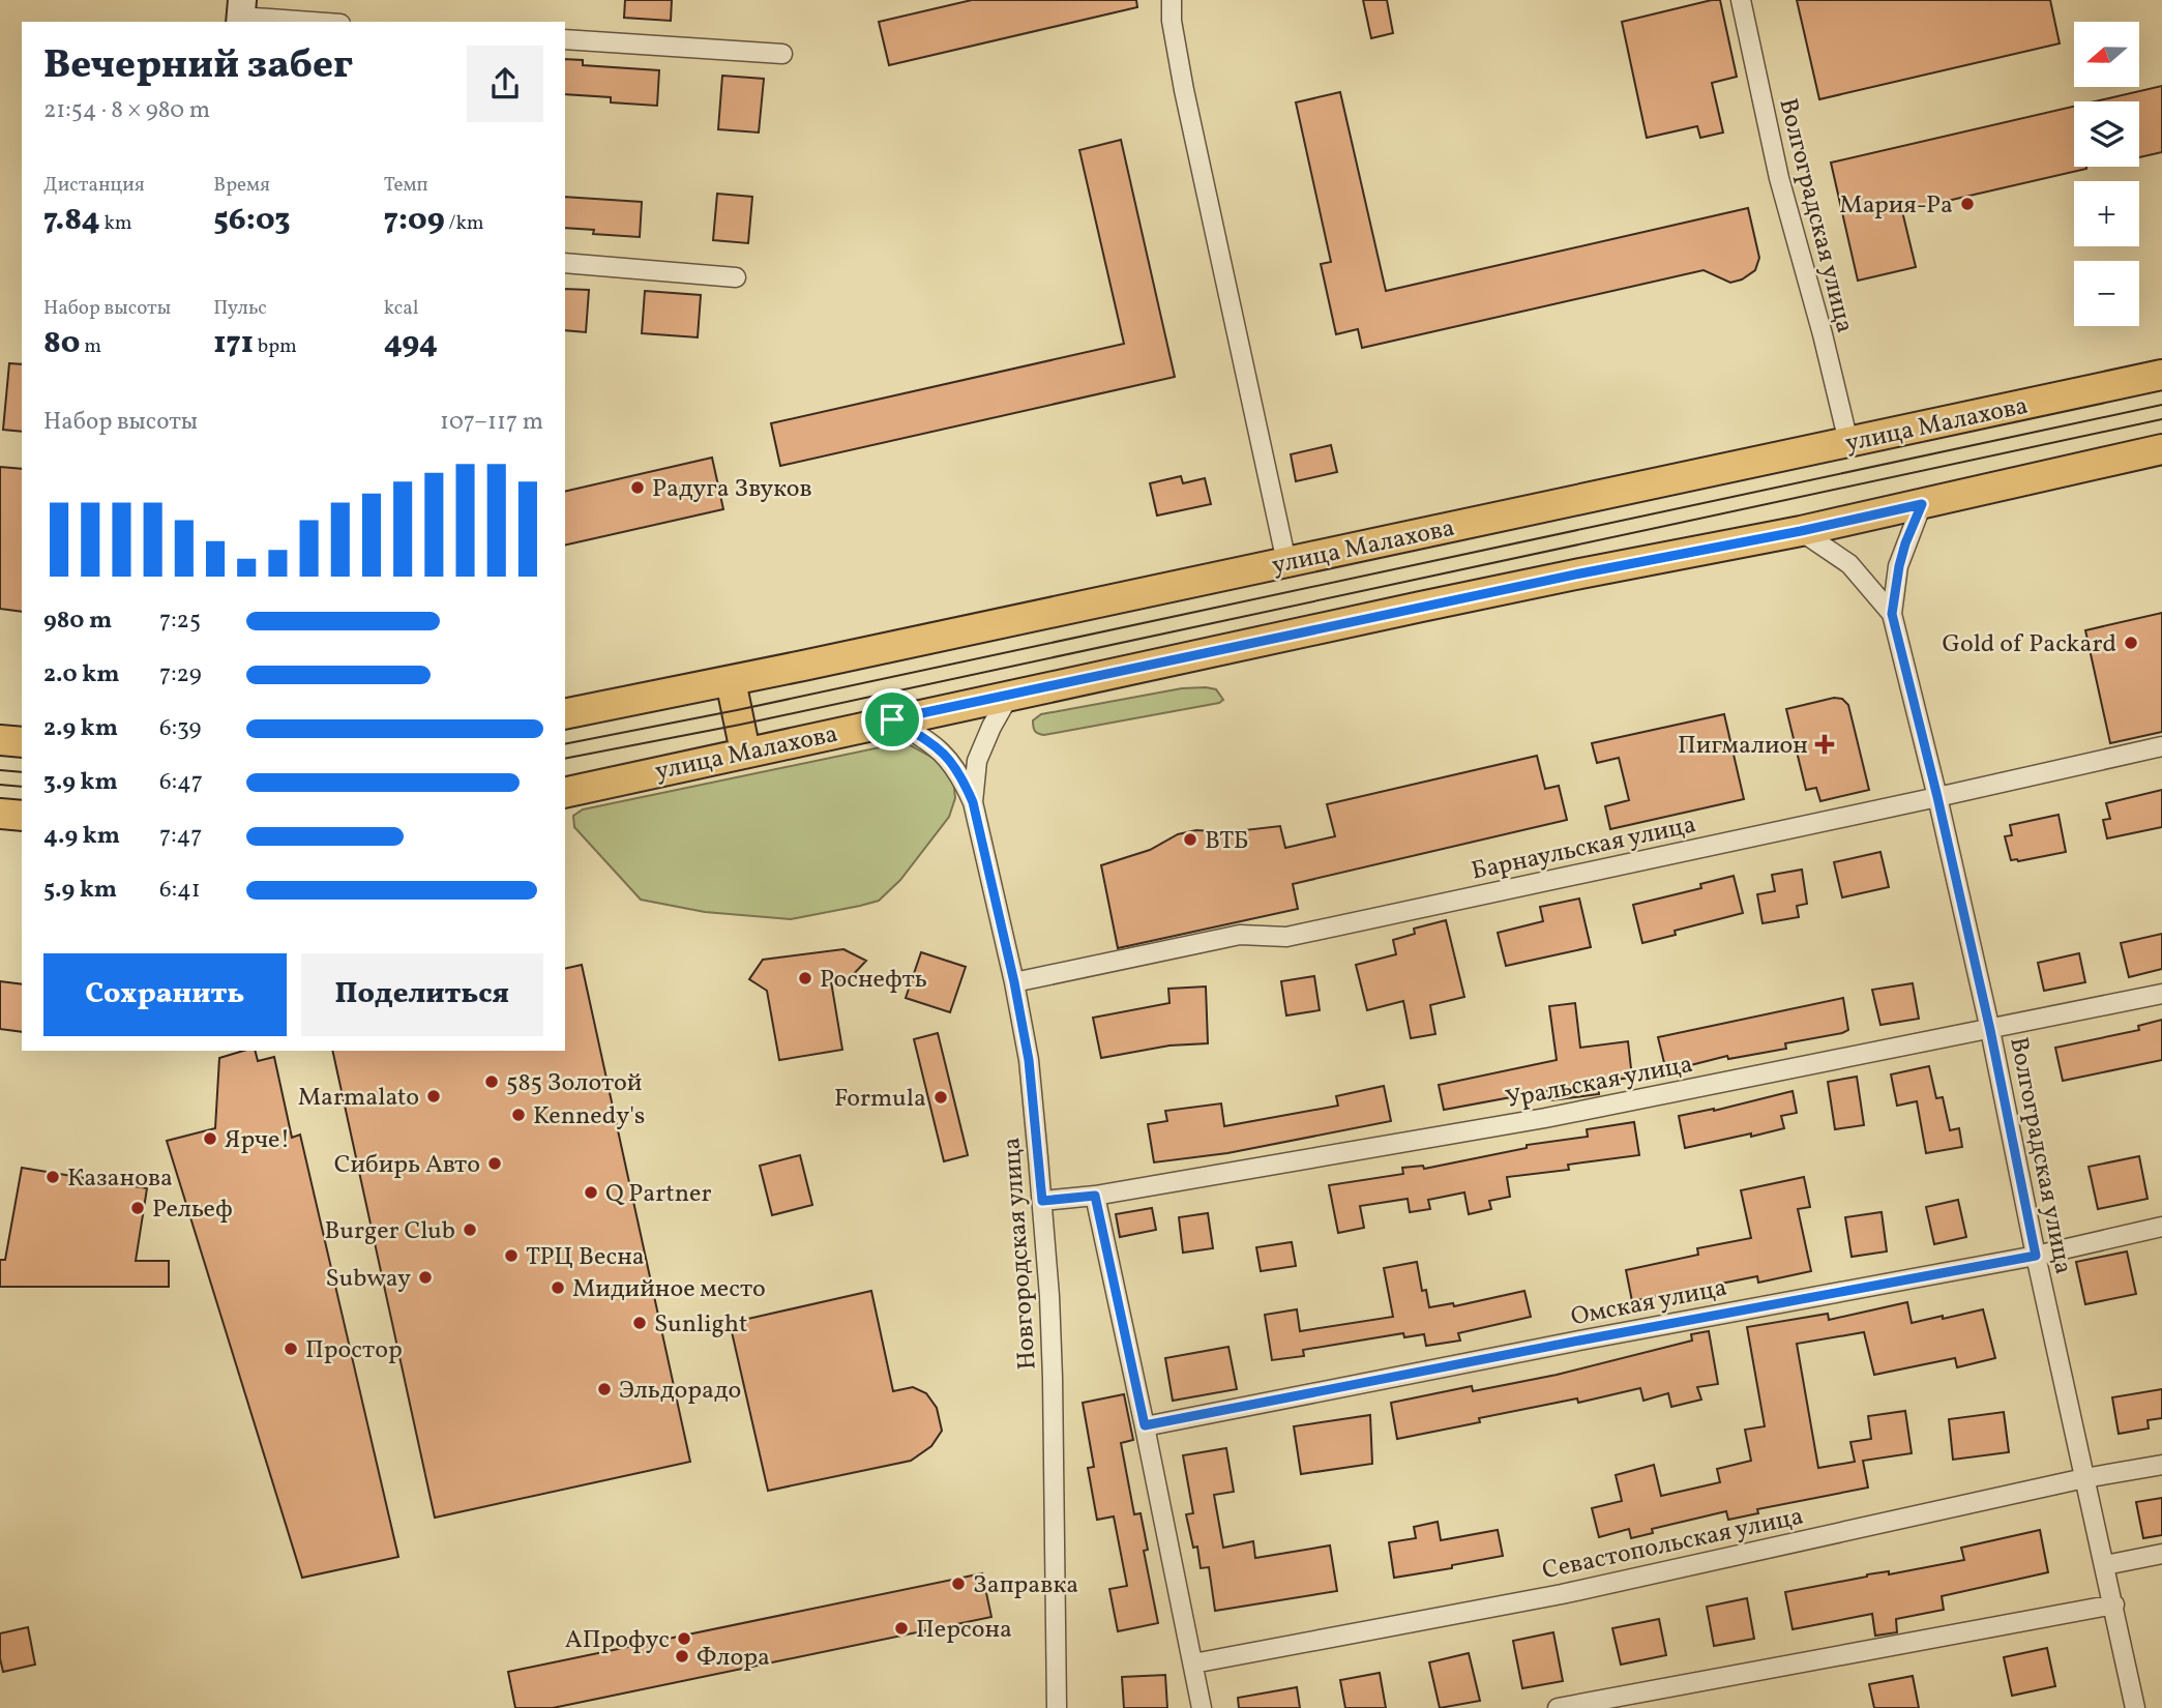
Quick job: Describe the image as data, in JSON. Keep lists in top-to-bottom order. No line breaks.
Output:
{"streets":{"main road":["улица Малахова"],"street":["Волгоградская улица","Барнаульская улица","Уральская улица","Новгородская улица","Омская улица","Севастопольская улица"]},"crossings":[["Волгоградская улица","улица Малахова"],["Волгоградская улица","Барнаульская улица"],["Волгоградская улица","Уральская улица"],["Волгоградская улица","Омская улица"],["Волгоградская улица","Севастопольская улица"],["Барнаульская улица","Новгородская улица"],["Уральская улица","Новгородская улица"]],"places":{"other":["Мария-Ра","Радуга Звуков","Gold of Packard","ВТБ","Роснефть","585 Золотой","Marmalato","Formula","Kennedy's","Ярче!","Сибирь Авто","Казанова","Q Partner","Рельеф","Burger Club","ТРЦ Весна","Subway","Мидийное место","Sunlight","Простор","Эльдорадо","Заправка","Персона","АПрофус","Флора"],"health":["Пигмалион"]},"north":"left","page":{"map_buttons":["+","−"],"heading":["Вечерний забег","21:54 · 8 × 980 m"],"stats":[["Дистанция","7.84 km"],["Время","56:03"],["Темп","7:09 /km"],["Набор высоты","80 m"],["Пульс","171 bpm"],["kcal","494"]],"chart":["Набор высоты","107–117 m"],"list":[{"name":"980 m","note":"7:25"},{"name":"2.0 km","note":"7:29"},{"name":"2.9 km","note":"6:39"},{"name":"3.9 km","note":"6:47"},{"name":"4.9 km","note":"7:47"},{"name":"5.9 km","note":"6:41"}],"buttons":["Сохранить","Поделиться"]}}
